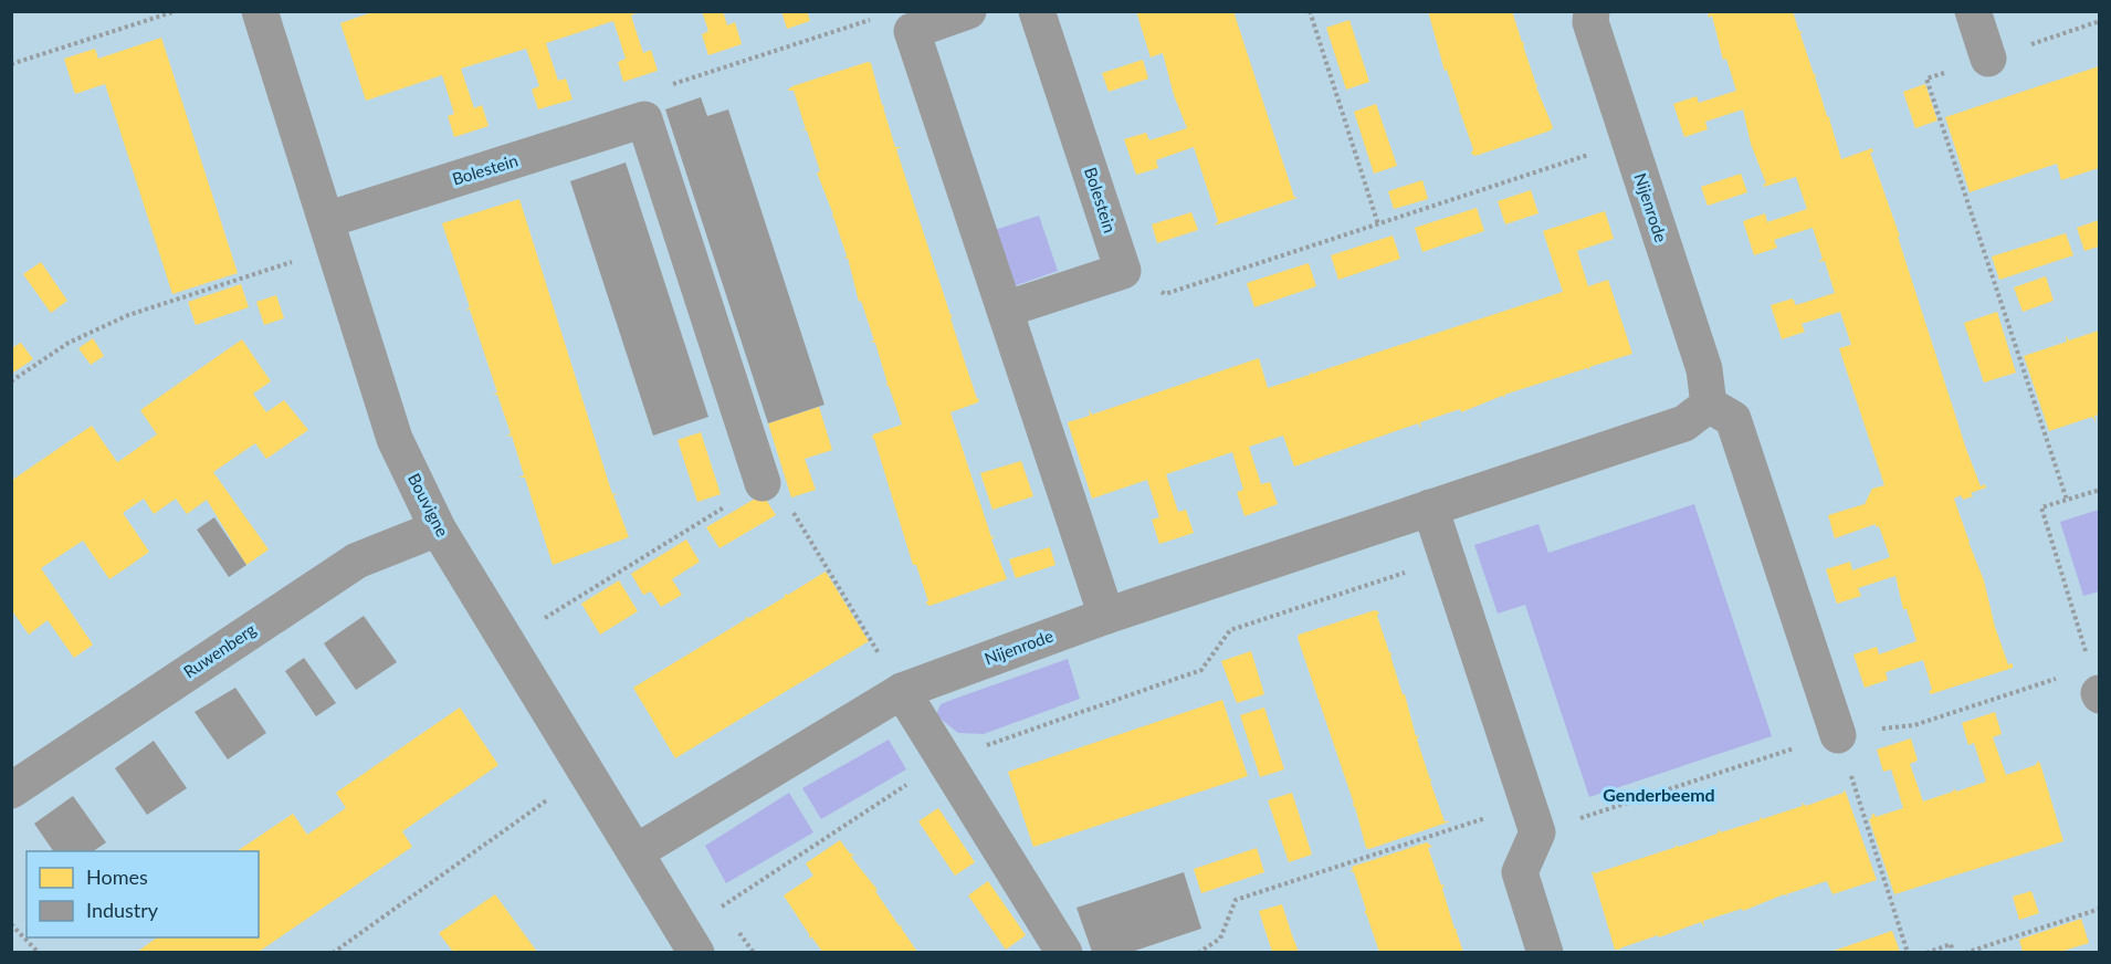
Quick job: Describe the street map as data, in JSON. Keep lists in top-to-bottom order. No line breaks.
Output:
{"streets":{"street":["Bolestein","Nijenrode","Bouvigne","Ruwenberg"]},"crossings":[["Bolestein","Bouvigne"],["Nijenrode","Bouvigne"],["Bouvigne","Ruwenberg"]],"districts":["Genderbeemd"],"legend":["Homes","Industry"]}
